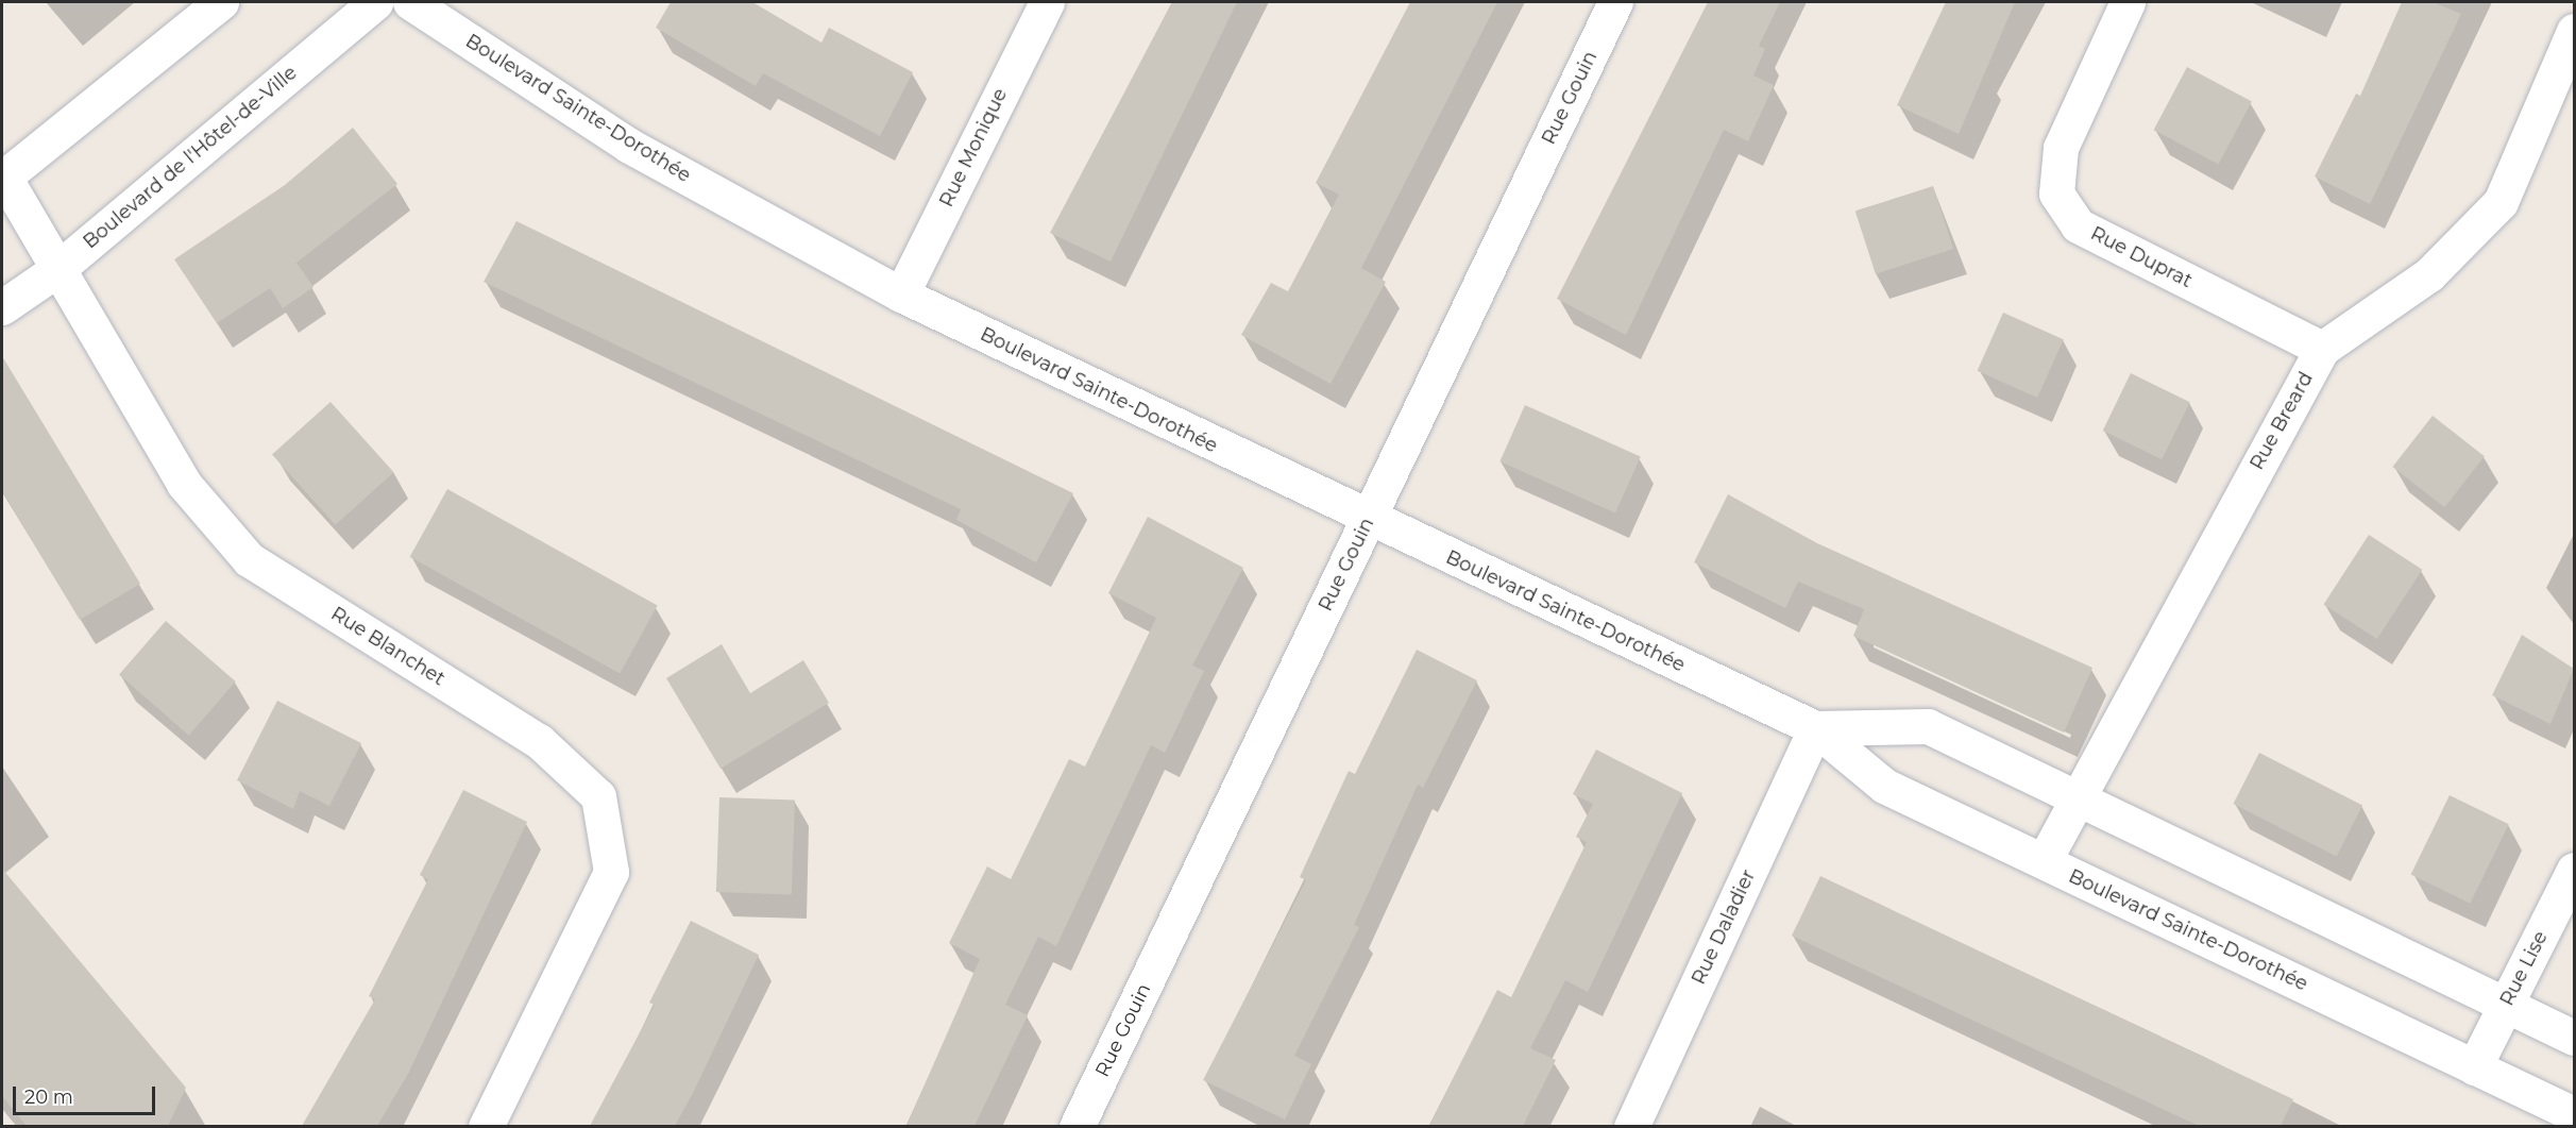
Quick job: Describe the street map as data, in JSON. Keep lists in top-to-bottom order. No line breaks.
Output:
{"streets":{"street":["Rue Gouin","Boulevard Sainte-Dorothée","Rue Monique","Boulevard de l'Hôtel-de-Ville","Rue Duprat","Rue Breard","Rue Blanchet","Rue Daladier","Rue Lise"]},"crossings":[["Rue Gouin","Boulevard Sainte-Dorothée"],["Boulevard Sainte-Dorothée","Rue Monique"],["Boulevard Sainte-Dorothée","Rue Breard"],["Boulevard Sainte-Dorothée","Rue Daladier"],["Boulevard Sainte-Dorothée","Rue Lise"],["Boulevard de l'Hôtel-de-Ville","Rue Blanchet"],["Rue Duprat","Rue Breard"]],"scale_bar":"20 m"}
